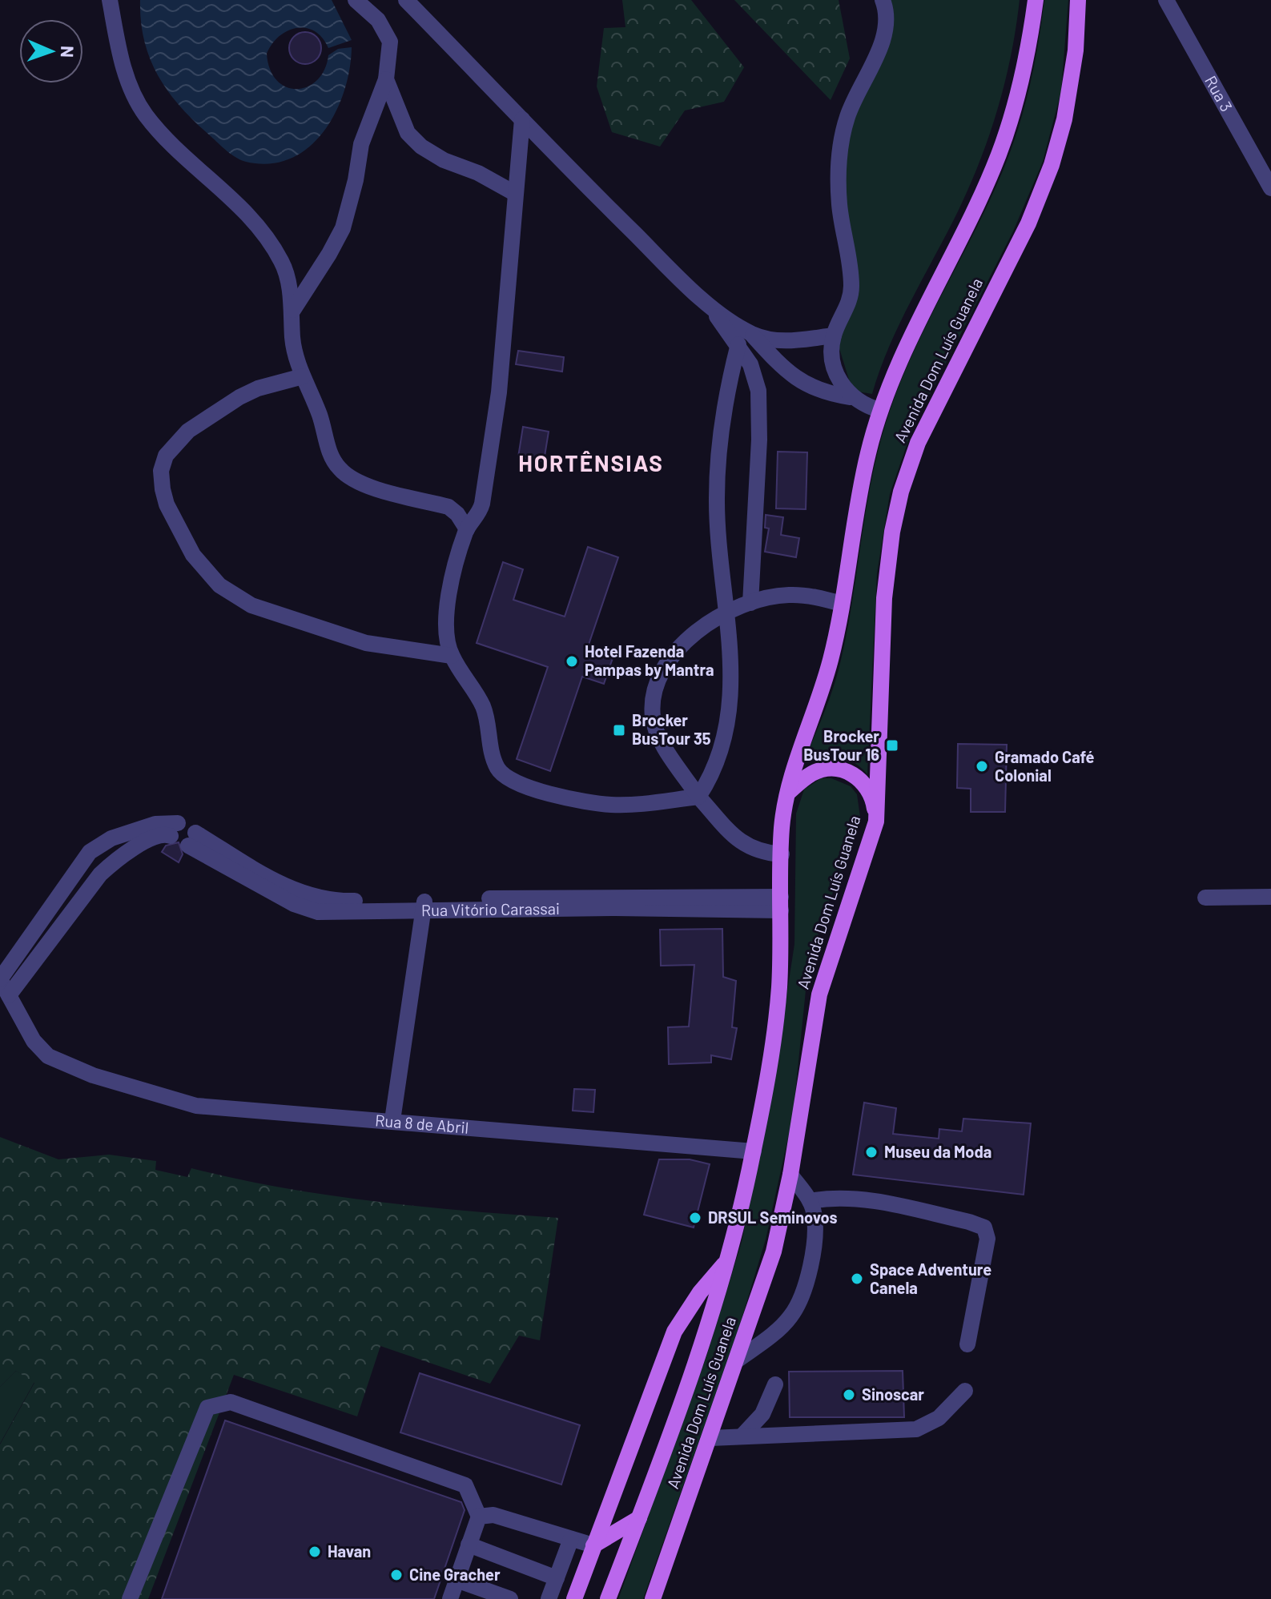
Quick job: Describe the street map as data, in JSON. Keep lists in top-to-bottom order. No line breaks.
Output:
{"streets":{"main road":["Avenida Dom Luís Guanela"],"street":["Rua 3","Rua Vitório Carassai","Rua 8 de Abril"]},"crossings":[["Avenida Dom Luís Guanela","Rua Vitório Carassai"],["Avenida Dom Luís Guanela","Rua 8 de Abril"]],"districts":["HORTÊNSIAS"],"places":{"other":["Hotel Fazenda Pampas by Mantra","Gramado Café Colonial","Museu da Moda","DRSUL Seminovos","Space Adventure Canela","Sinoscar","Havan","Cine Gracher"],"transit":["Brocker BusTour 35","Brocker BusTour 16"]},"north":"right"}
